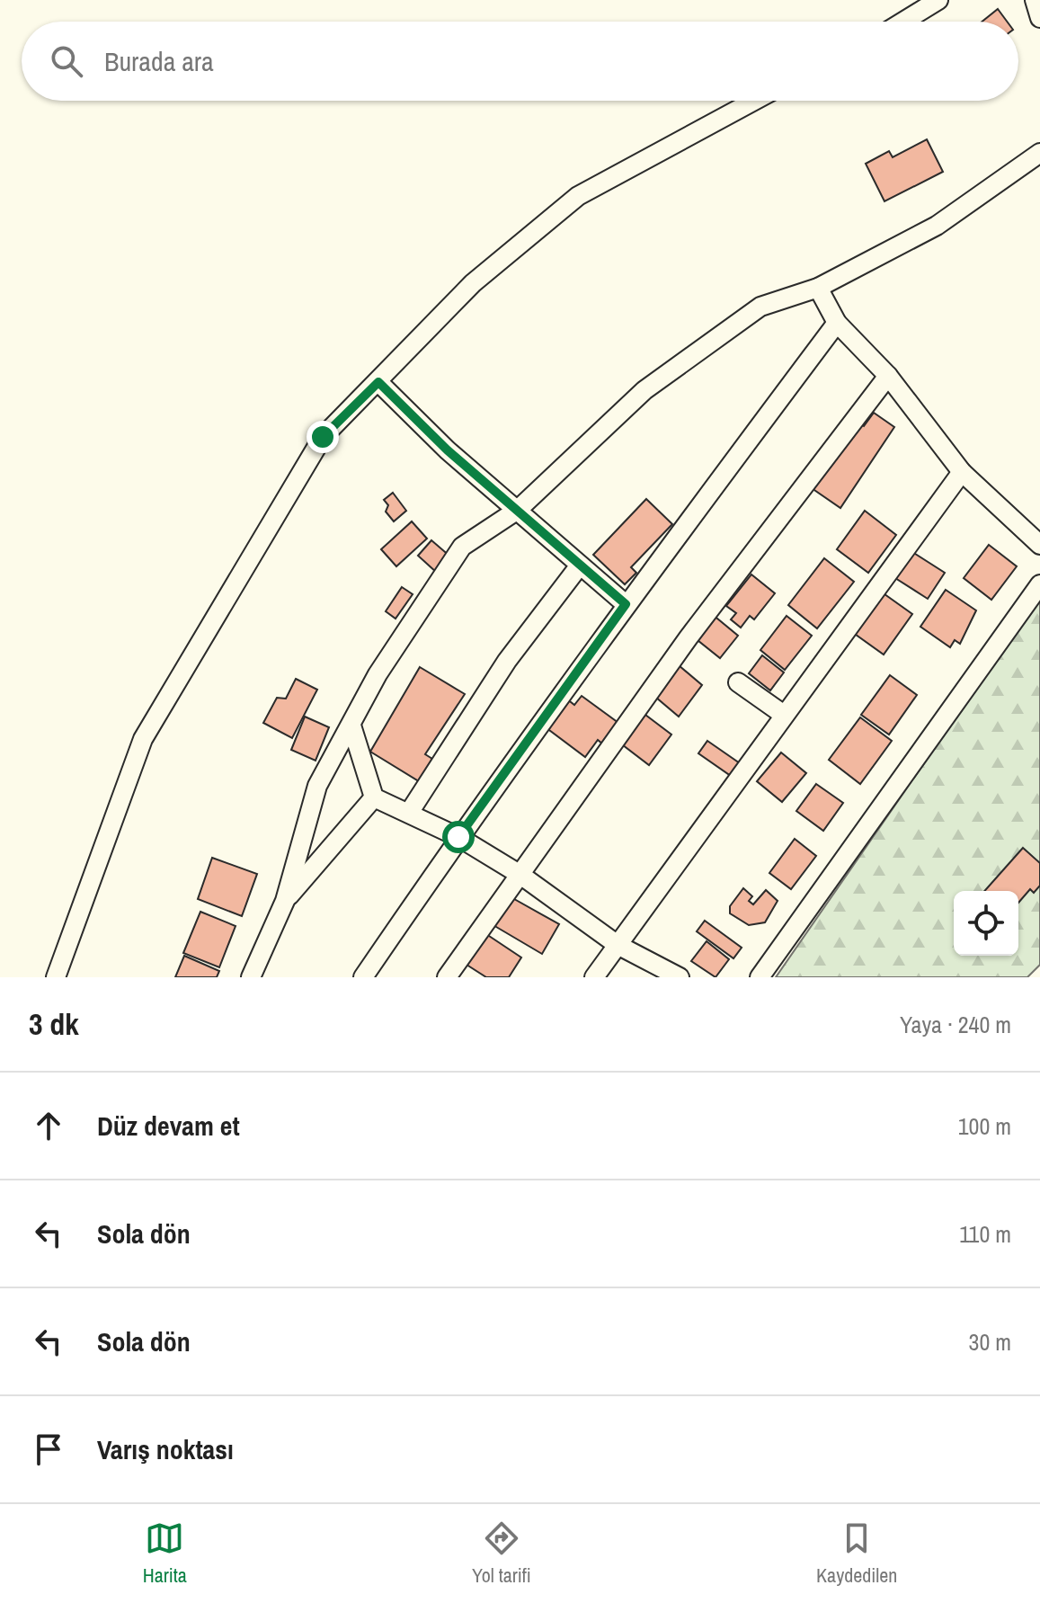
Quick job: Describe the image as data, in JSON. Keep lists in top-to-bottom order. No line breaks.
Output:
{"page":{"search":"Burada ara","heading":["3 dk","Yaya · 240 m"],"list":[["Düz devam et","100 m"],["Sola dön","110 m"],["Sola dön","30 m"],"Varış noktası"],"nav":["Harita","Yol tarifi","Kaydedilen"]}}
